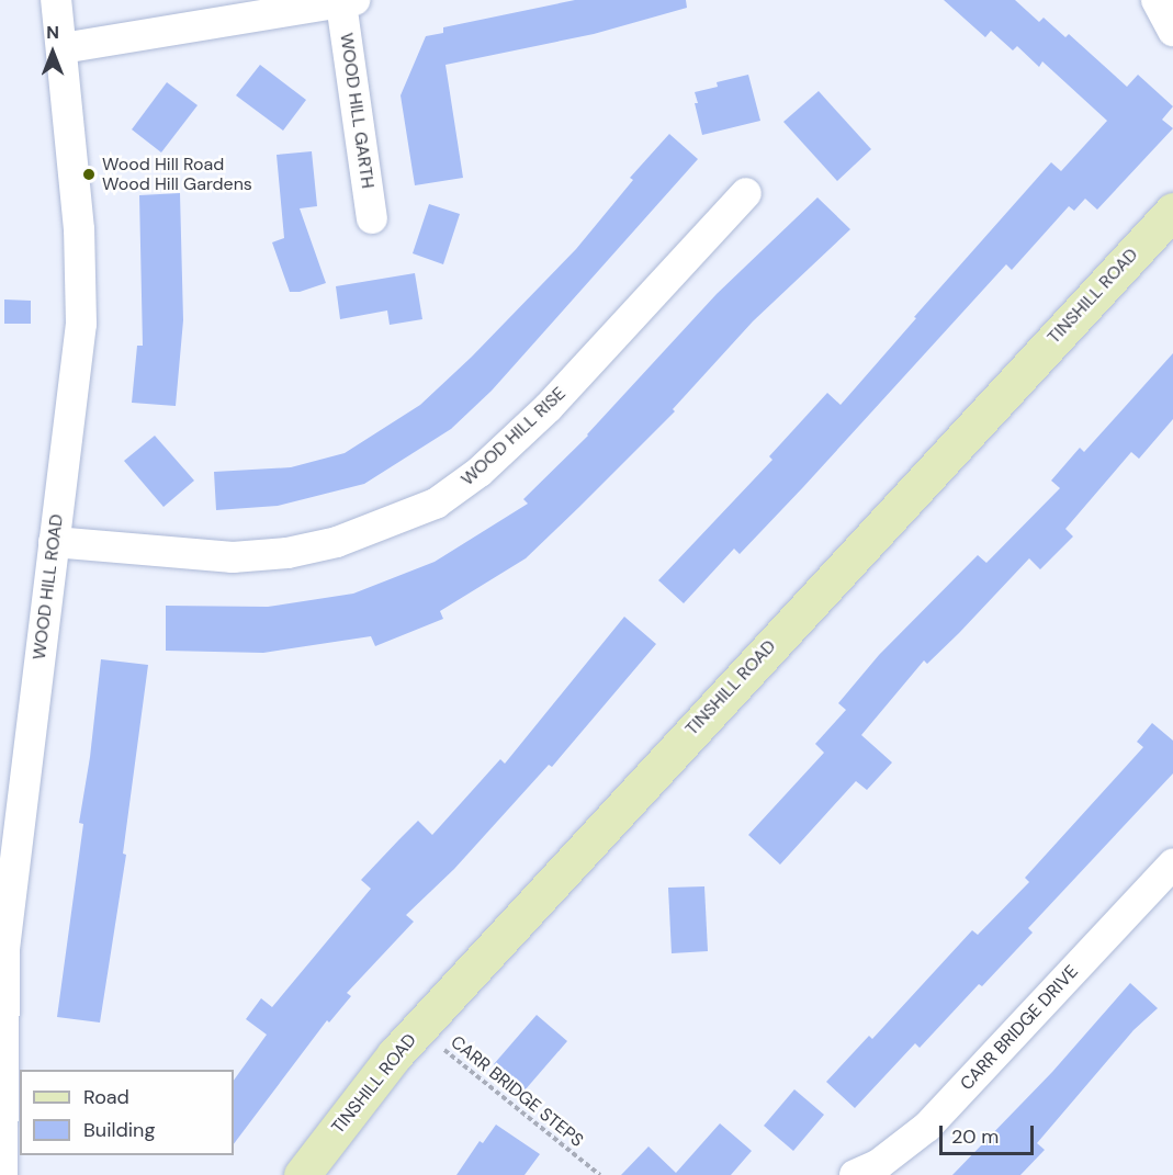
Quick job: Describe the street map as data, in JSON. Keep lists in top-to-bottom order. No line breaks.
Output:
{"streets":{"street":["WOOD HILL GARTH","TINSHILL ROAD","WOOD HILL RISE","WOOD HILL ROAD","CARR BRIDGE DRIVE"],"path":["CARR BRIDGE STEPS"]},"crossings":[["TINSHILL ROAD","CARR BRIDGE STEPS"],["WOOD HILL RISE","WOOD HILL ROAD"]],"places":["Wood Hill Road Wood Hill Gardens"],"legend":["Road","Building"],"scale_bar":"20 m","north":"top"}
